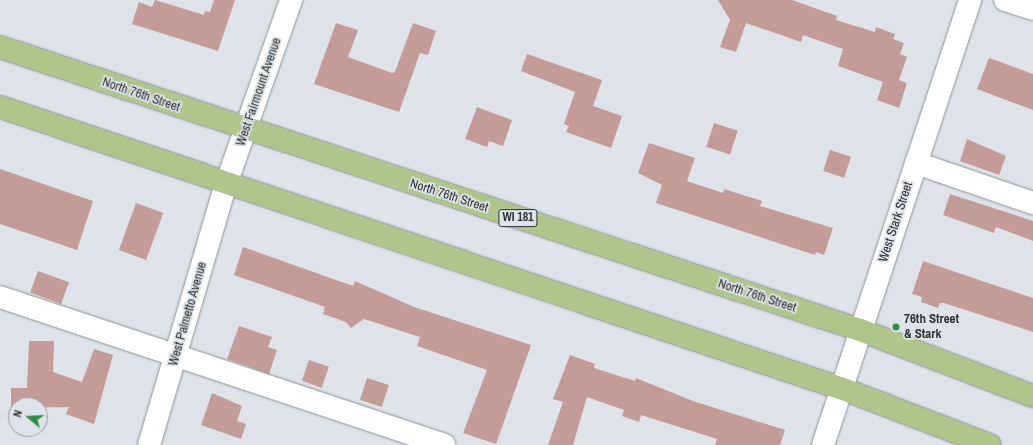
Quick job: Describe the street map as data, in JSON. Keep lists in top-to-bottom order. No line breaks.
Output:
{"streets":{"main road":["North 76th Street","WI 181"],"street":["West Fairmount Avenue","West Stark Street","West Palmetto Avenue"]},"crossings":[["West Fairmount Avenue","North 76th Street"],["West Fairmount Avenue","West Palmetto Avenue"],["North 76th Street","West Stark Street"]],"places":["76th Street & Stark"],"north":"left"}
